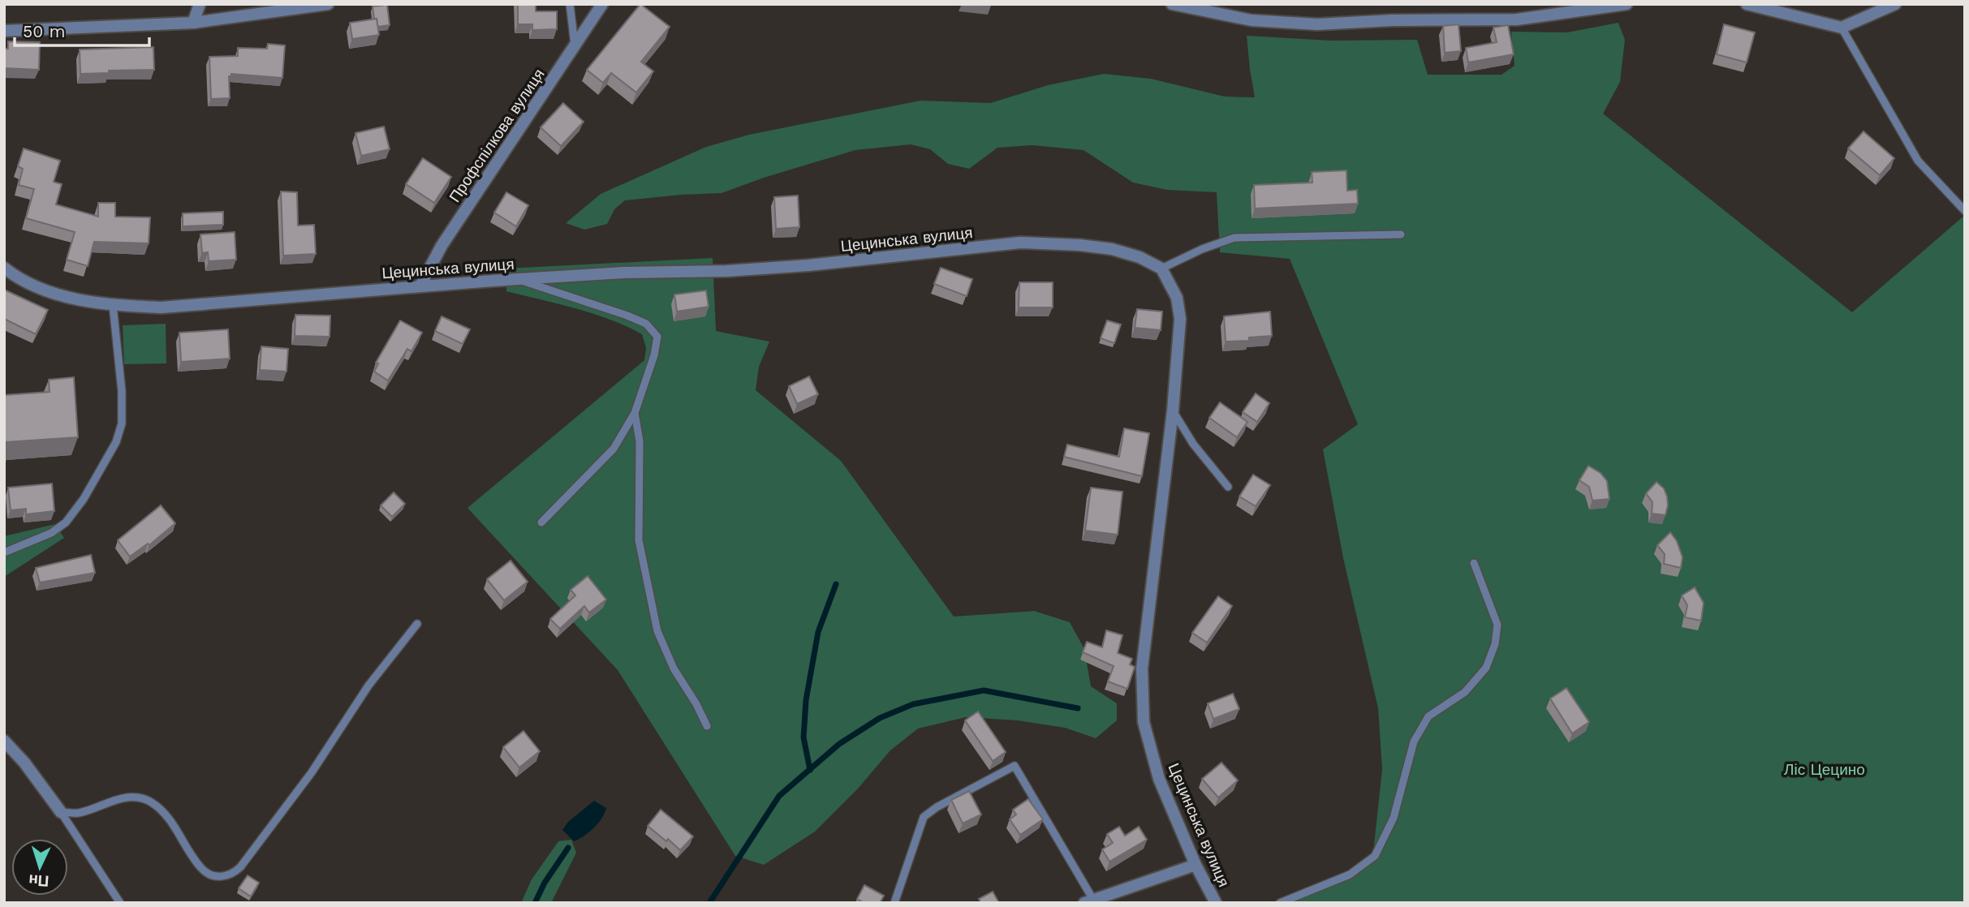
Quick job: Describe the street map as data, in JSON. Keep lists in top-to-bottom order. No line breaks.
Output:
{"streets":{"street":["Профспілкова вулиця","Цецинська вулиця"]},"crossings":[["Профспілкова вулиця","Цецинська вулиця"]],"parks":["Ліс Цецино"],"scale_bar":"50 m","north":"bottom"}
